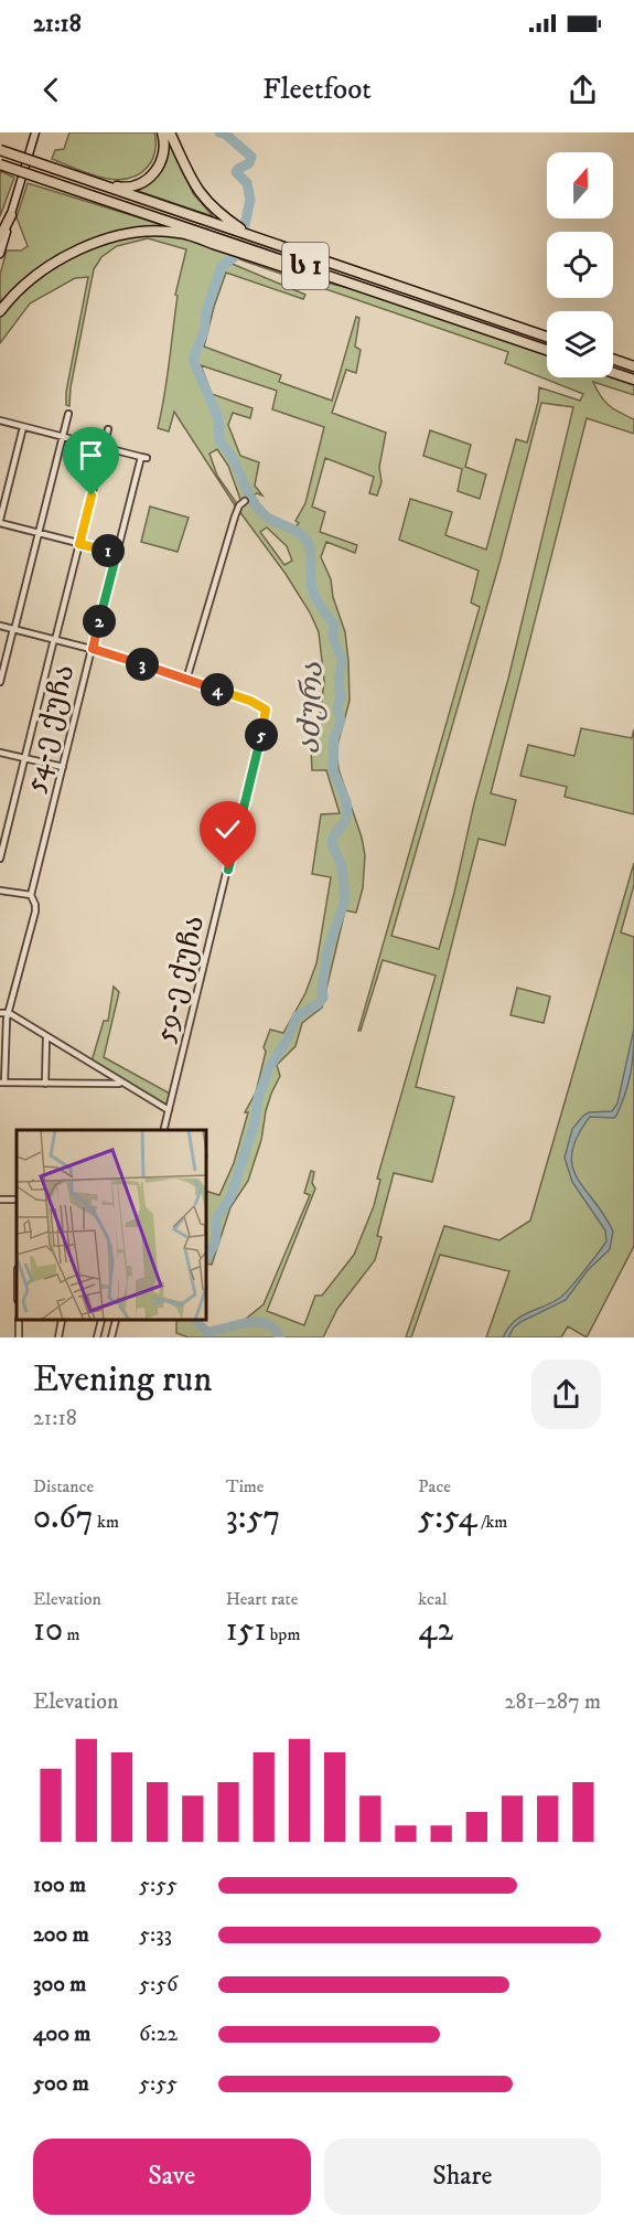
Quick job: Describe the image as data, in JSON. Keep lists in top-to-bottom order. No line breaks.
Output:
{"streets":{"highway":["ს 1"],"street":["54-ე ქუჩა","59-ე ქუჩა"]},"crossings":[["54-ე ქუჩა","59-ე ქუჩა"]],"water":["აძურა"],"north":"top","page":{"status":"21:18","header":"Fleetfoot","pins":["1","2","3","4","5"],"heading":["Evening run","21:18"],"stats":[["Distance","0.67 km"],["Time","3:57"],["Pace","5:54 /km"],["Elevation","10 m"],["Heart rate","151 bpm"],["kcal","42"]],"chart":["Elevation","281–287 m"],"list":[{"name":"100 m","note":"5:55"},{"name":"200 m","note":"5:33"},{"name":"300 m","note":"5:56"},{"name":"400 m","note":"6:22"},{"name":"500 m","note":"5:55"}],"buttons":["Save","Share"]}}
